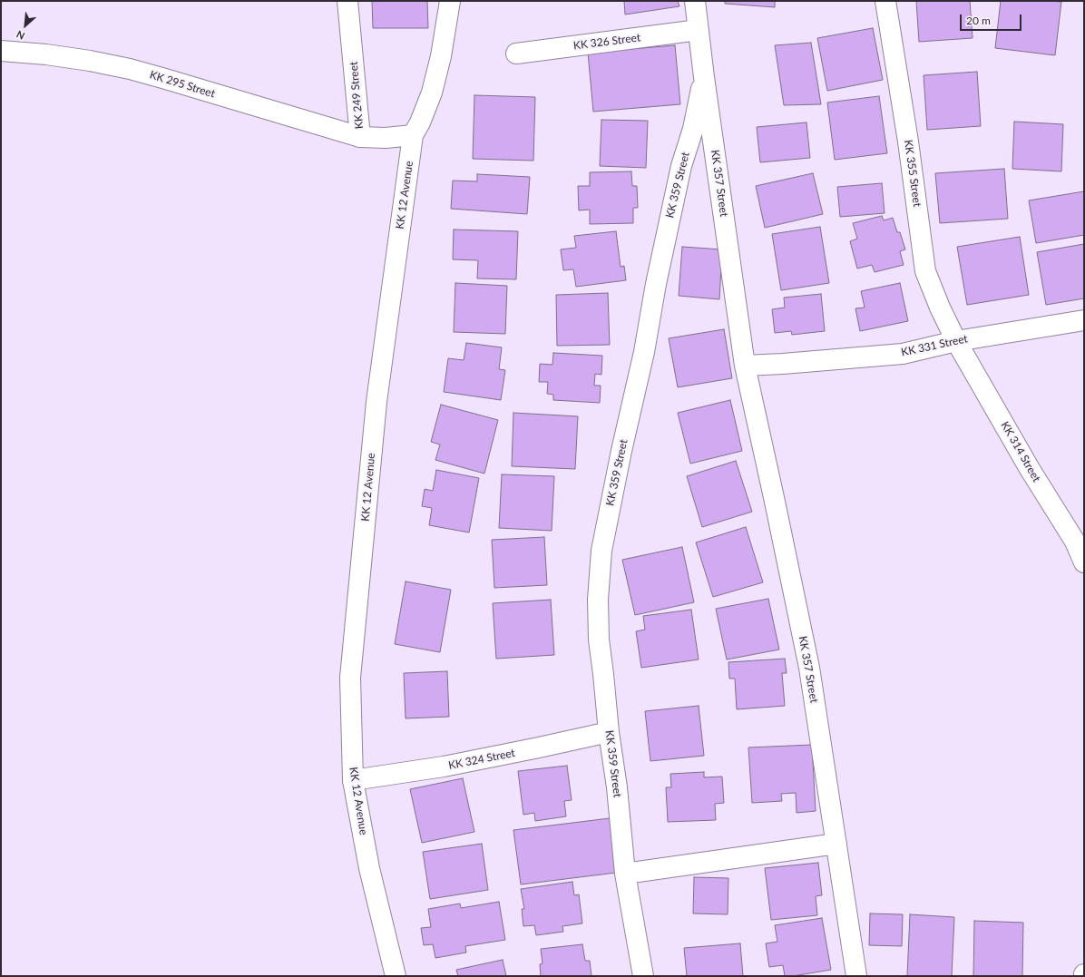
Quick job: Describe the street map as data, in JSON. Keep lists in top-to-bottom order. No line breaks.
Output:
{"streets":{"street":["KK 326 Street","KK 295 Street","KK 249 Street","KK 355 Street","KK 357 Street","KK 359 Street","KK 12 Avenue","KK 331 Street","KK 314 Street","KK 324 Street"]},"crossings":[["KK 326 Street","KK 357 Street"],["KK 295 Street","KK 249 Street"],["KK 249 Street","KK 12 Avenue"],["KK 355 Street","KK 331 Street"],["KK 355 Street","KK 314 Street"],["KK 357 Street","KK 359 Street"],["KK 357 Street","KK 331 Street"],["KK 359 Street","KK 324 Street"],["KK 12 Avenue","KK 324 Street"],["KK 331 Street","KK 314 Street"]],"scale_bar":"20 m","north":"bottom left"}
